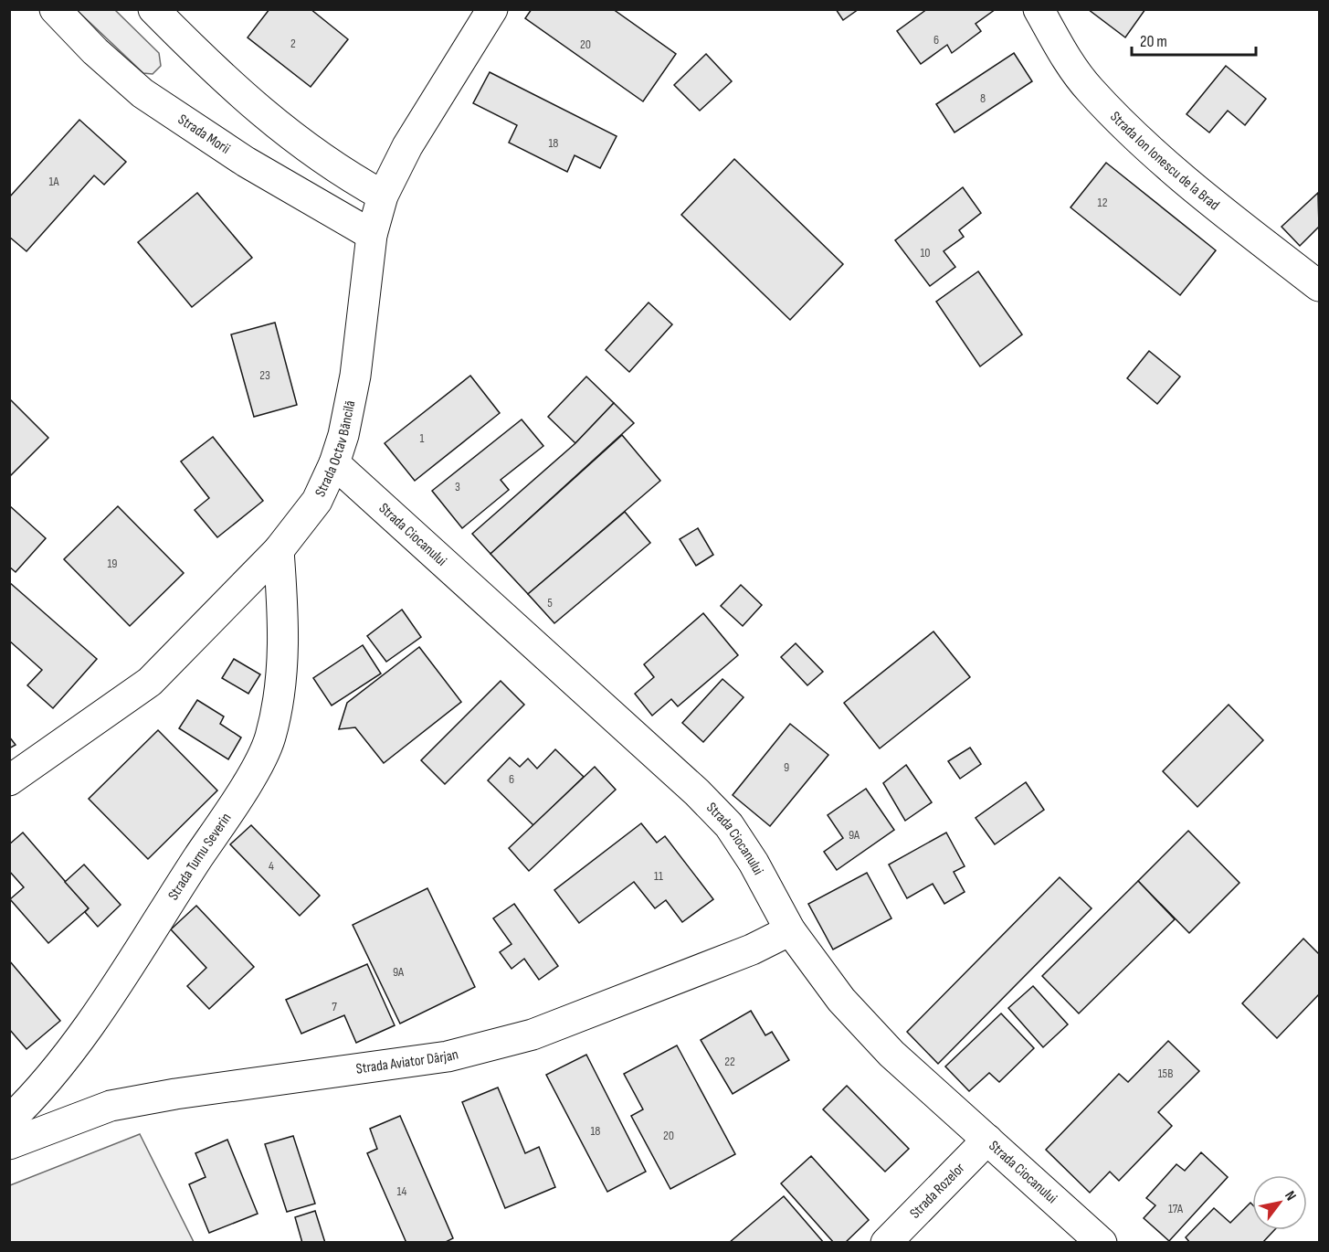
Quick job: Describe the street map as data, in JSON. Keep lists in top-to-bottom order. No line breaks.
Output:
{"streets":{"street":["Strada Morii","Strada Ion Ionescu de la Brad","Strada Octav Băncilă","Strada Ciocanului","Strada Turnu Severin","Strada Aviator Dârjan","Strada Rozelor"]},"crossings":[["Strada Morii","Strada Octav Băncilă"],["Strada Octav Băncilă","Strada Ciocanului"],["Strada Octav Băncilă","Strada Turnu Severin"],["Strada Ciocanului","Strada Aviator Dârjan"],["Strada Ciocanului","Strada Rozelor"]],"house_numbers":["6","2","20","8","18","1A","12","10","23","1","3","19","5","9","6","9A","4","11","9A","7","22","15B","18","20","14","17A"],"scale_bar":"20 m","north":"top right"}
